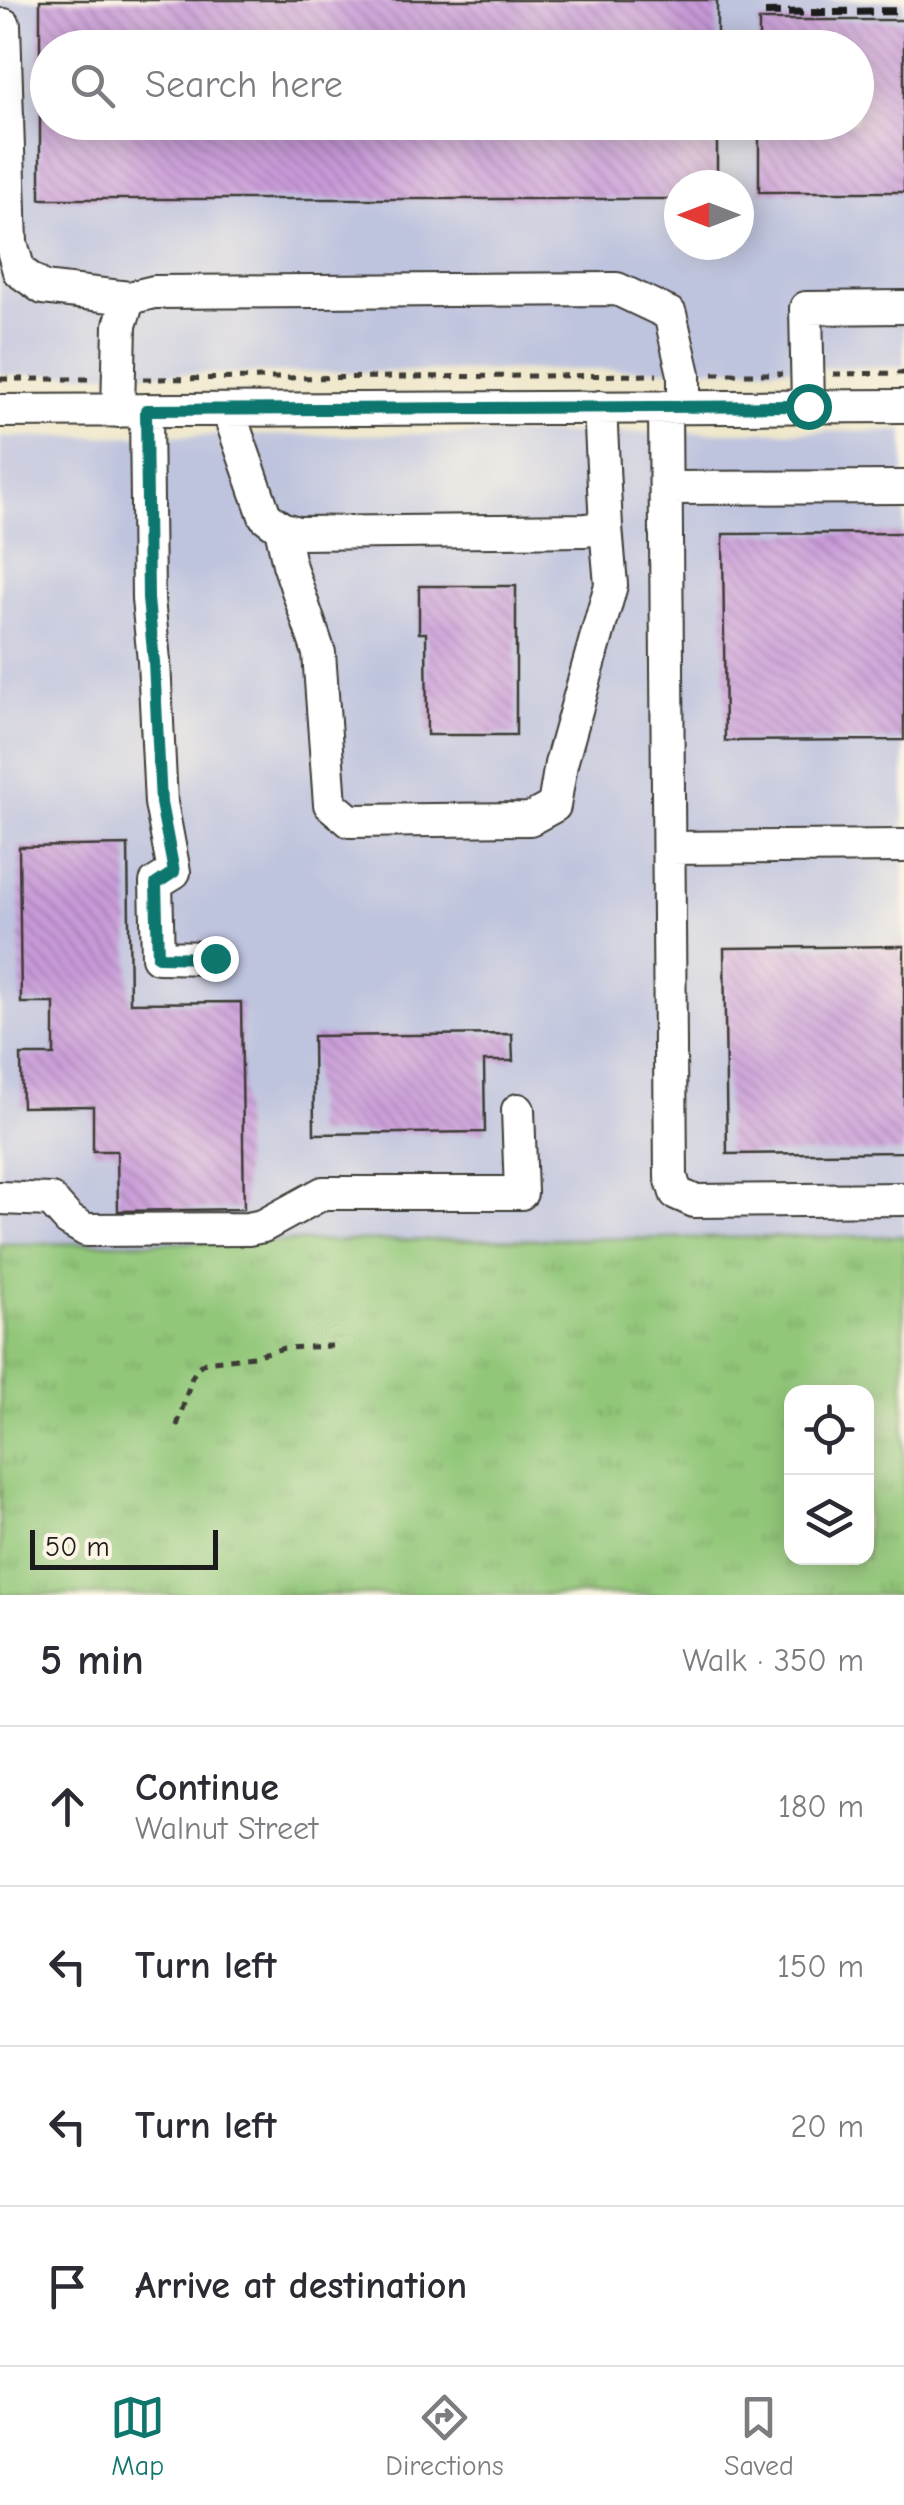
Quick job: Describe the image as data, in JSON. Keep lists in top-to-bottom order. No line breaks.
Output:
{"scale_bar":"50 m","north":"left","page":{"search":"Search here","scale":"50 m","heading":["5 min","Walk · 350 m"],"list":[["Continue","Walnut Street","180 m"],["Turn left","150 m"],["Turn left","20 m"],"Arrive at destination"],"nav":["Map","Directions","Saved"]}}
